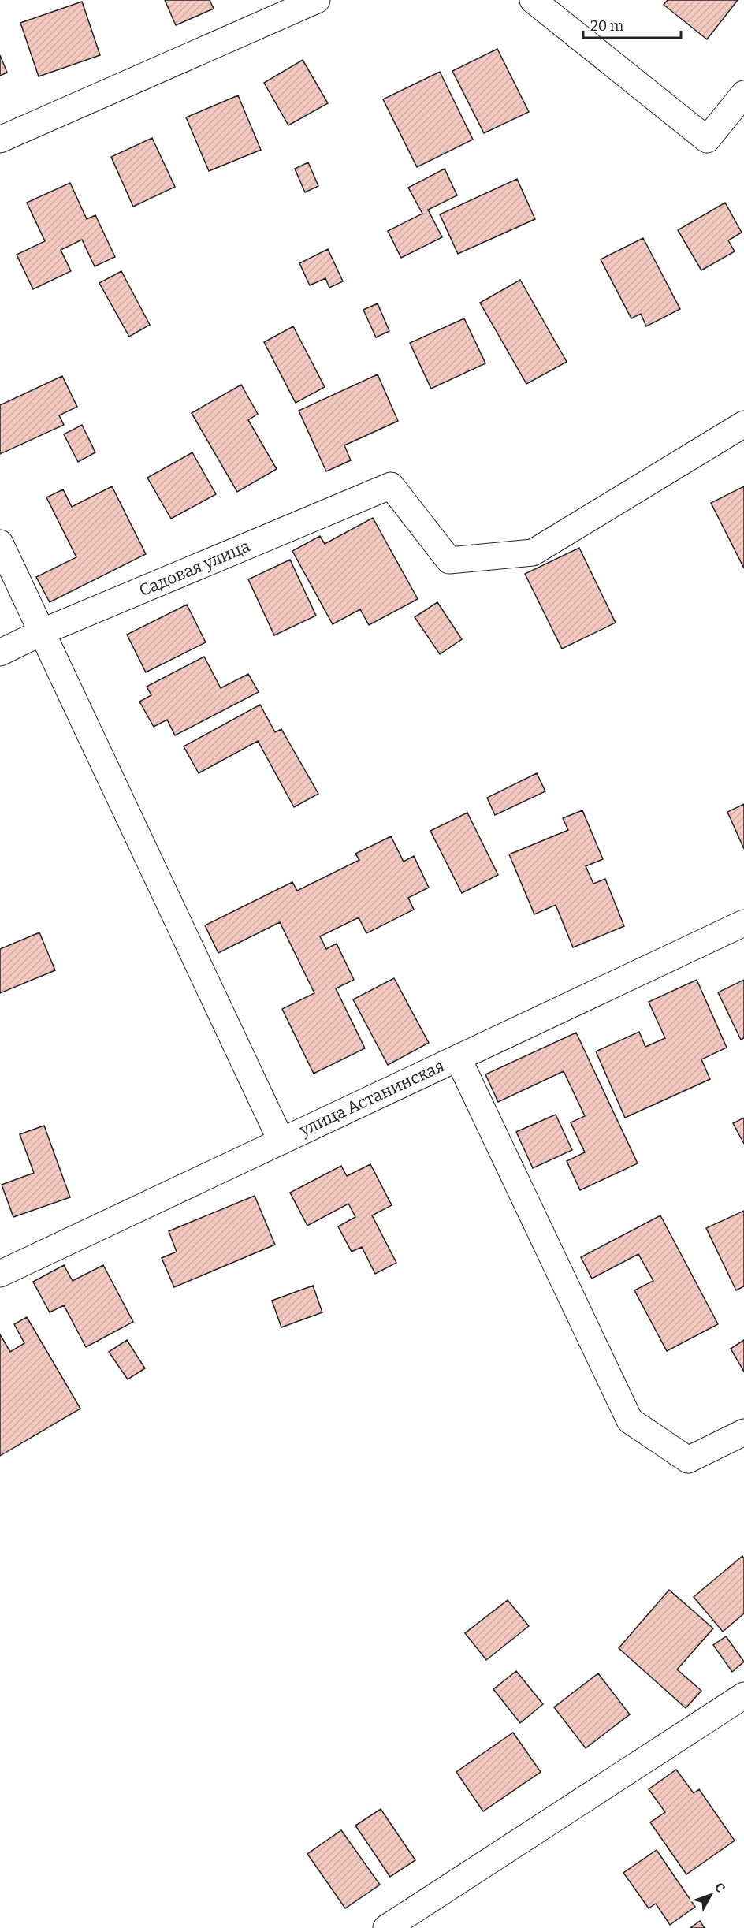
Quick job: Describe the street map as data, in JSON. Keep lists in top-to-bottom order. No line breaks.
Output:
{"streets":{"street":["Садовая улица","улица Астанинская"]},"scale_bar":"20 m","north":"top right"}
